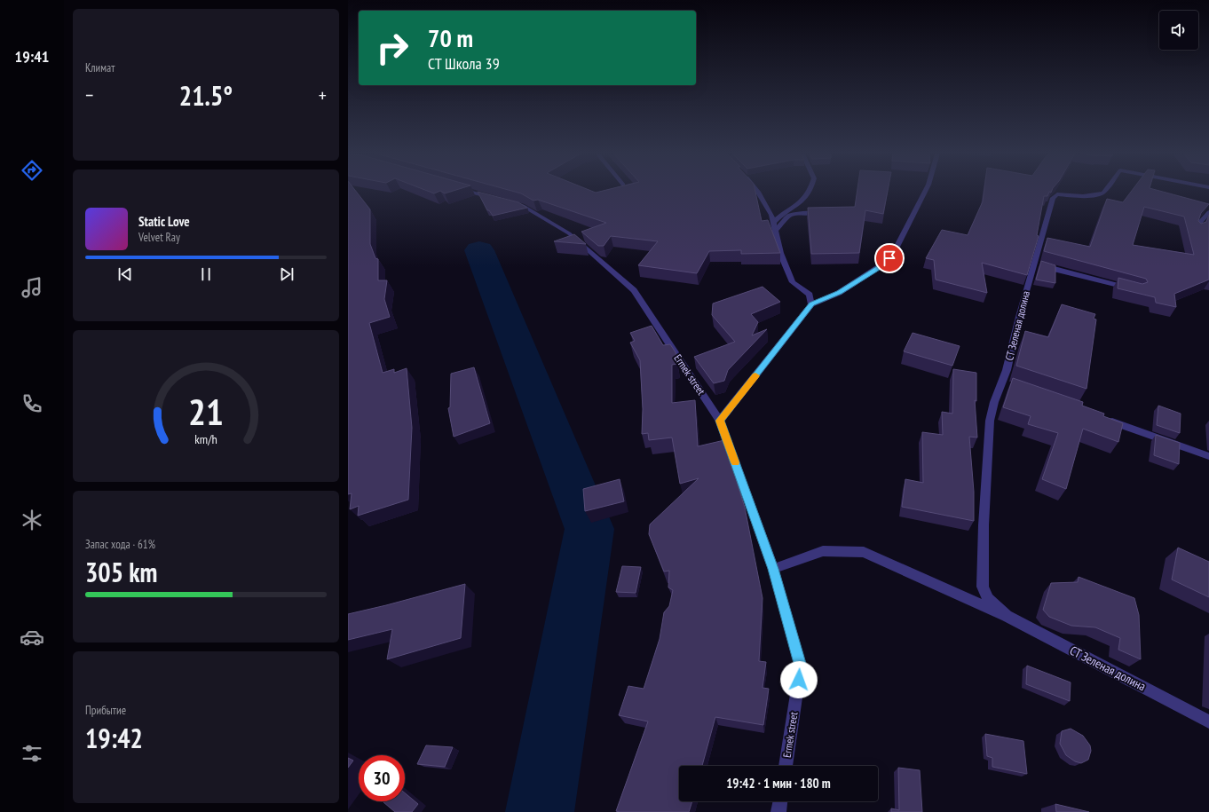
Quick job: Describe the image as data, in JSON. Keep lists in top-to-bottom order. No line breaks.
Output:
{"streets":{"street":["СТ Зеленая долина","Ermek street"]},"crossings":[["СТ Зеленая долина","Ermek street"]],"page":{"tabs":"19:41","tile":["Климат",["Запас хода · 61%","305 km"],["Прибытие","19:42"]],"turn":["70 m","СТ Школа 39"],"heat":["−","21.5°","+"],"song":["Static Love","Velvet Ray"],"limit":"30","trip":"19:42 · 1 мин · 180 m","gauge":["21","km/h"]}}
